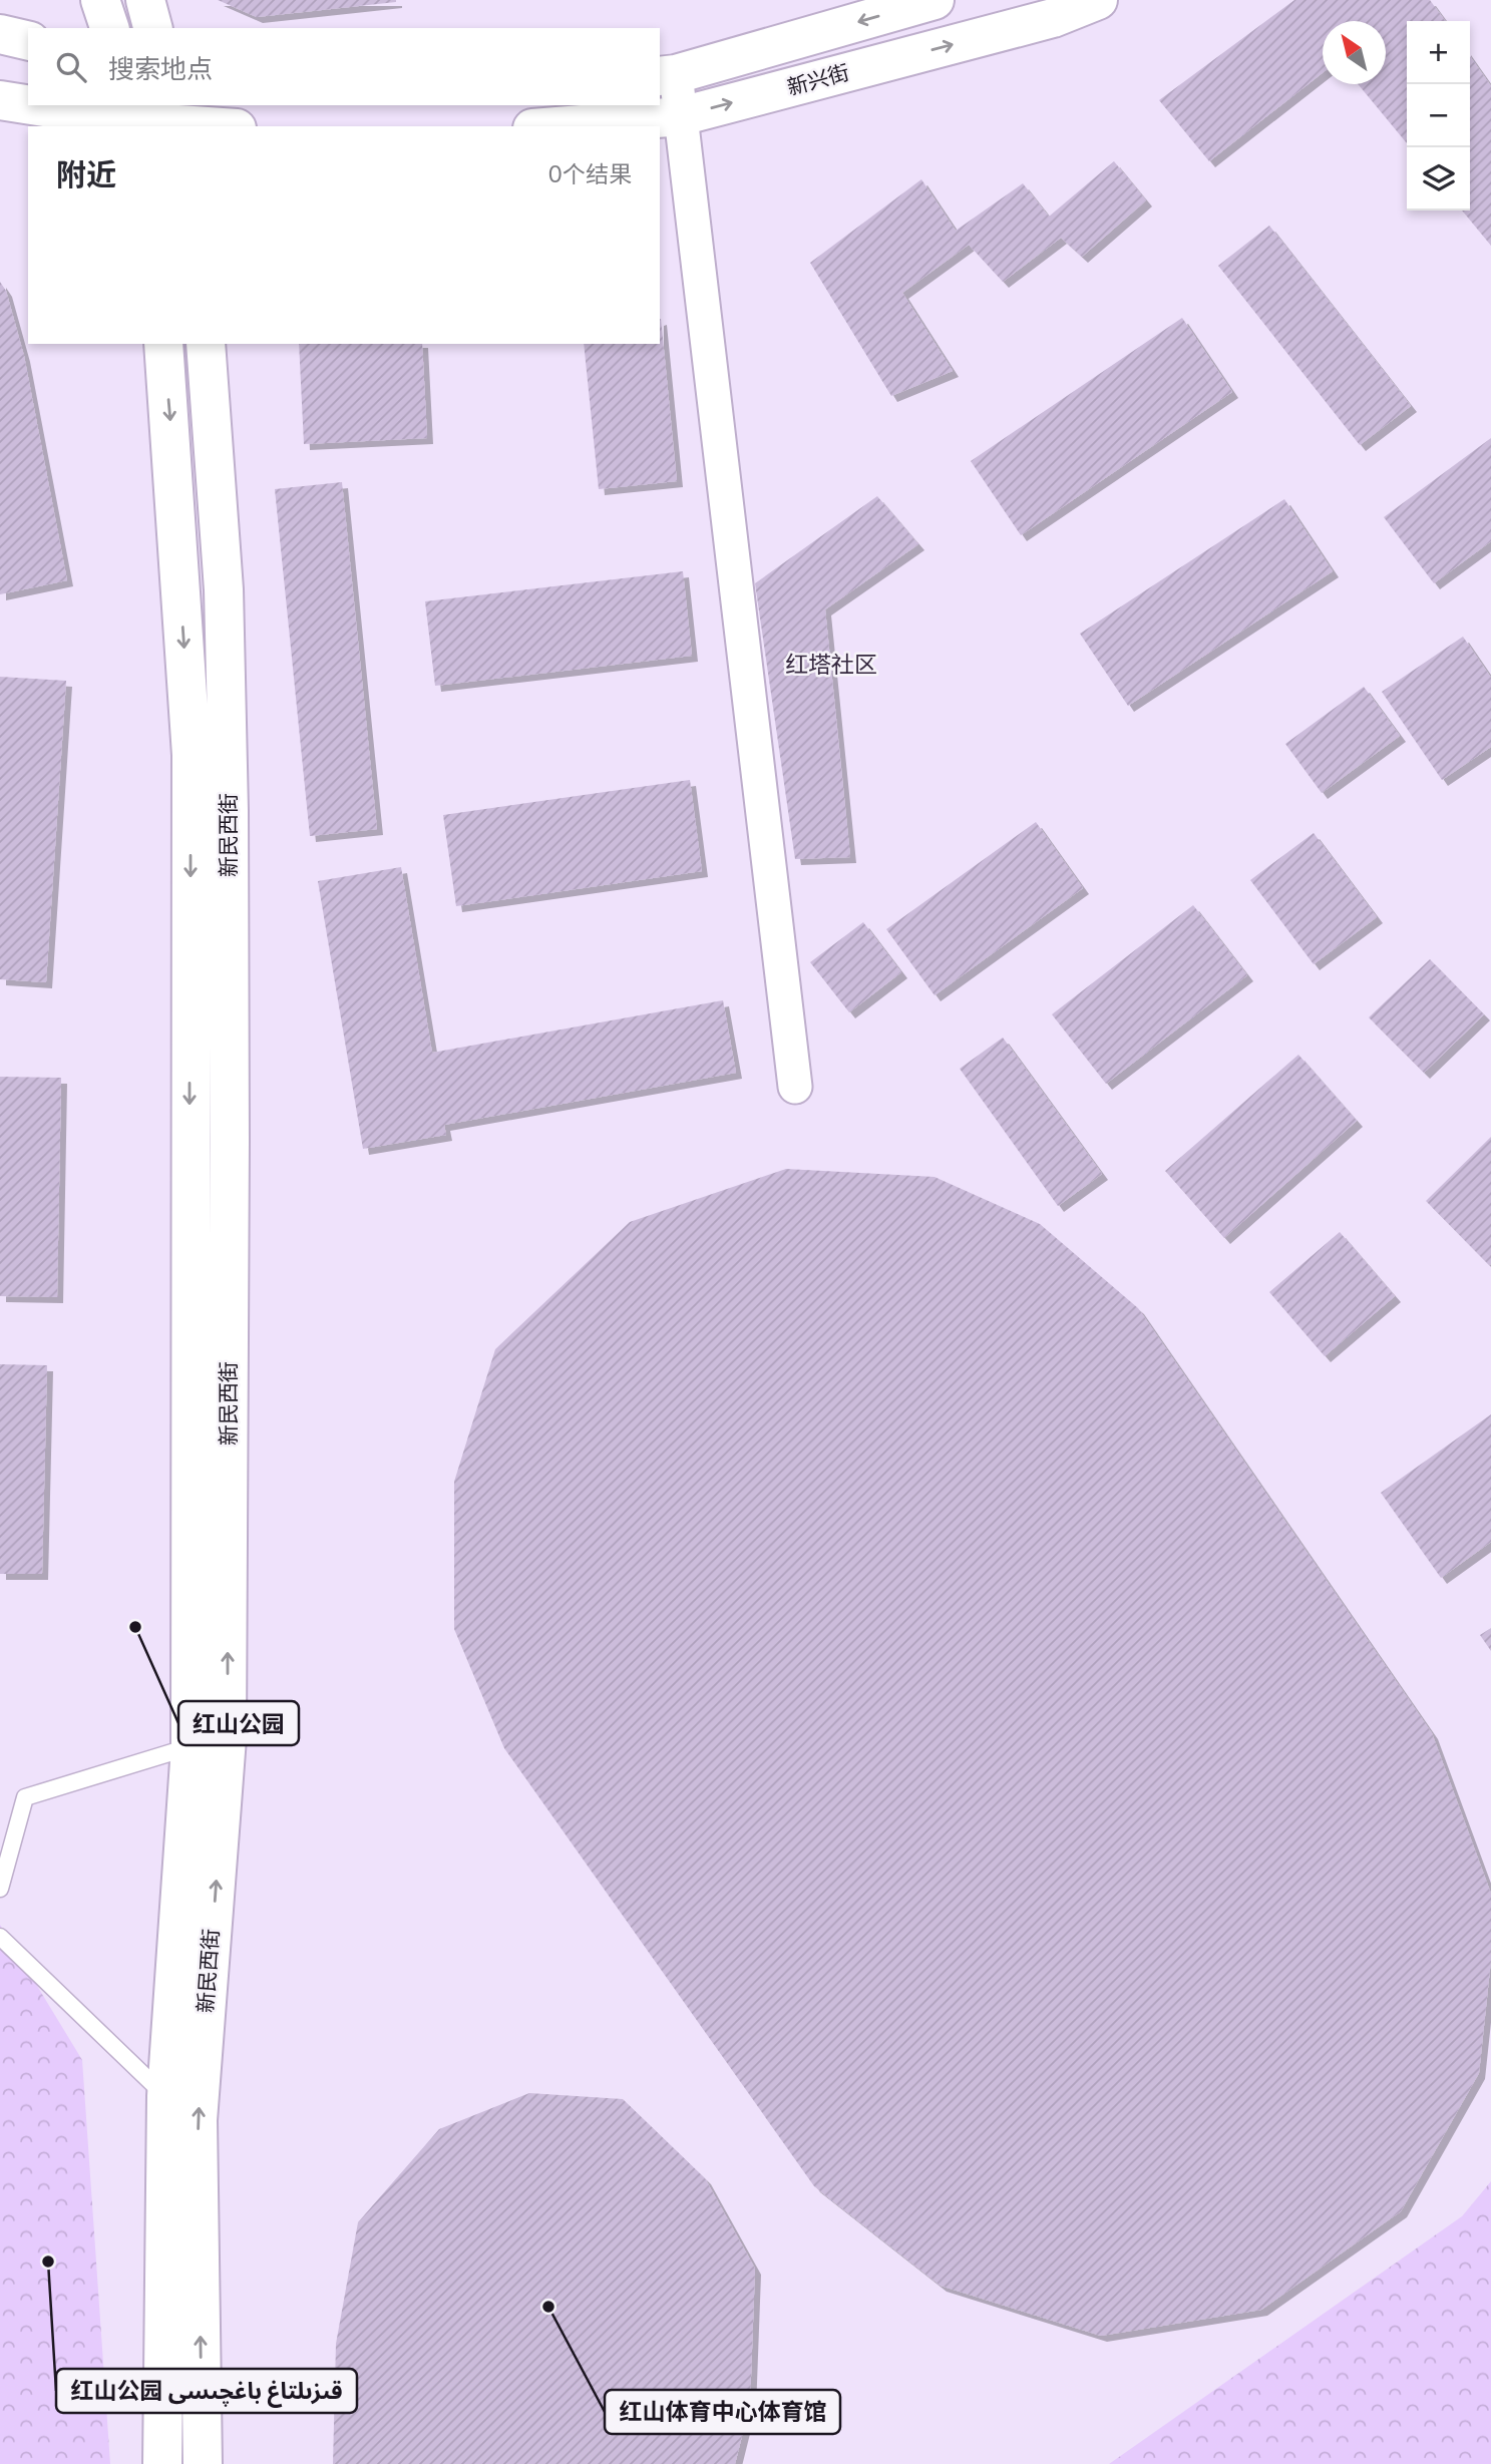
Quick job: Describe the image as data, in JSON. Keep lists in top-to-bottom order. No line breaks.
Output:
{"streets":{"main road":["新兴街","新民西街"]},"districts":["红塔社区"],"places":["红山公园","红山公园 قىزىلتاغ باغچىسى","红山体育中心体育馆"],"north":"top left","page":{"map_buttons":["+","−"],"search":"搜索地点","heading":["附近","0个结果"]}}
